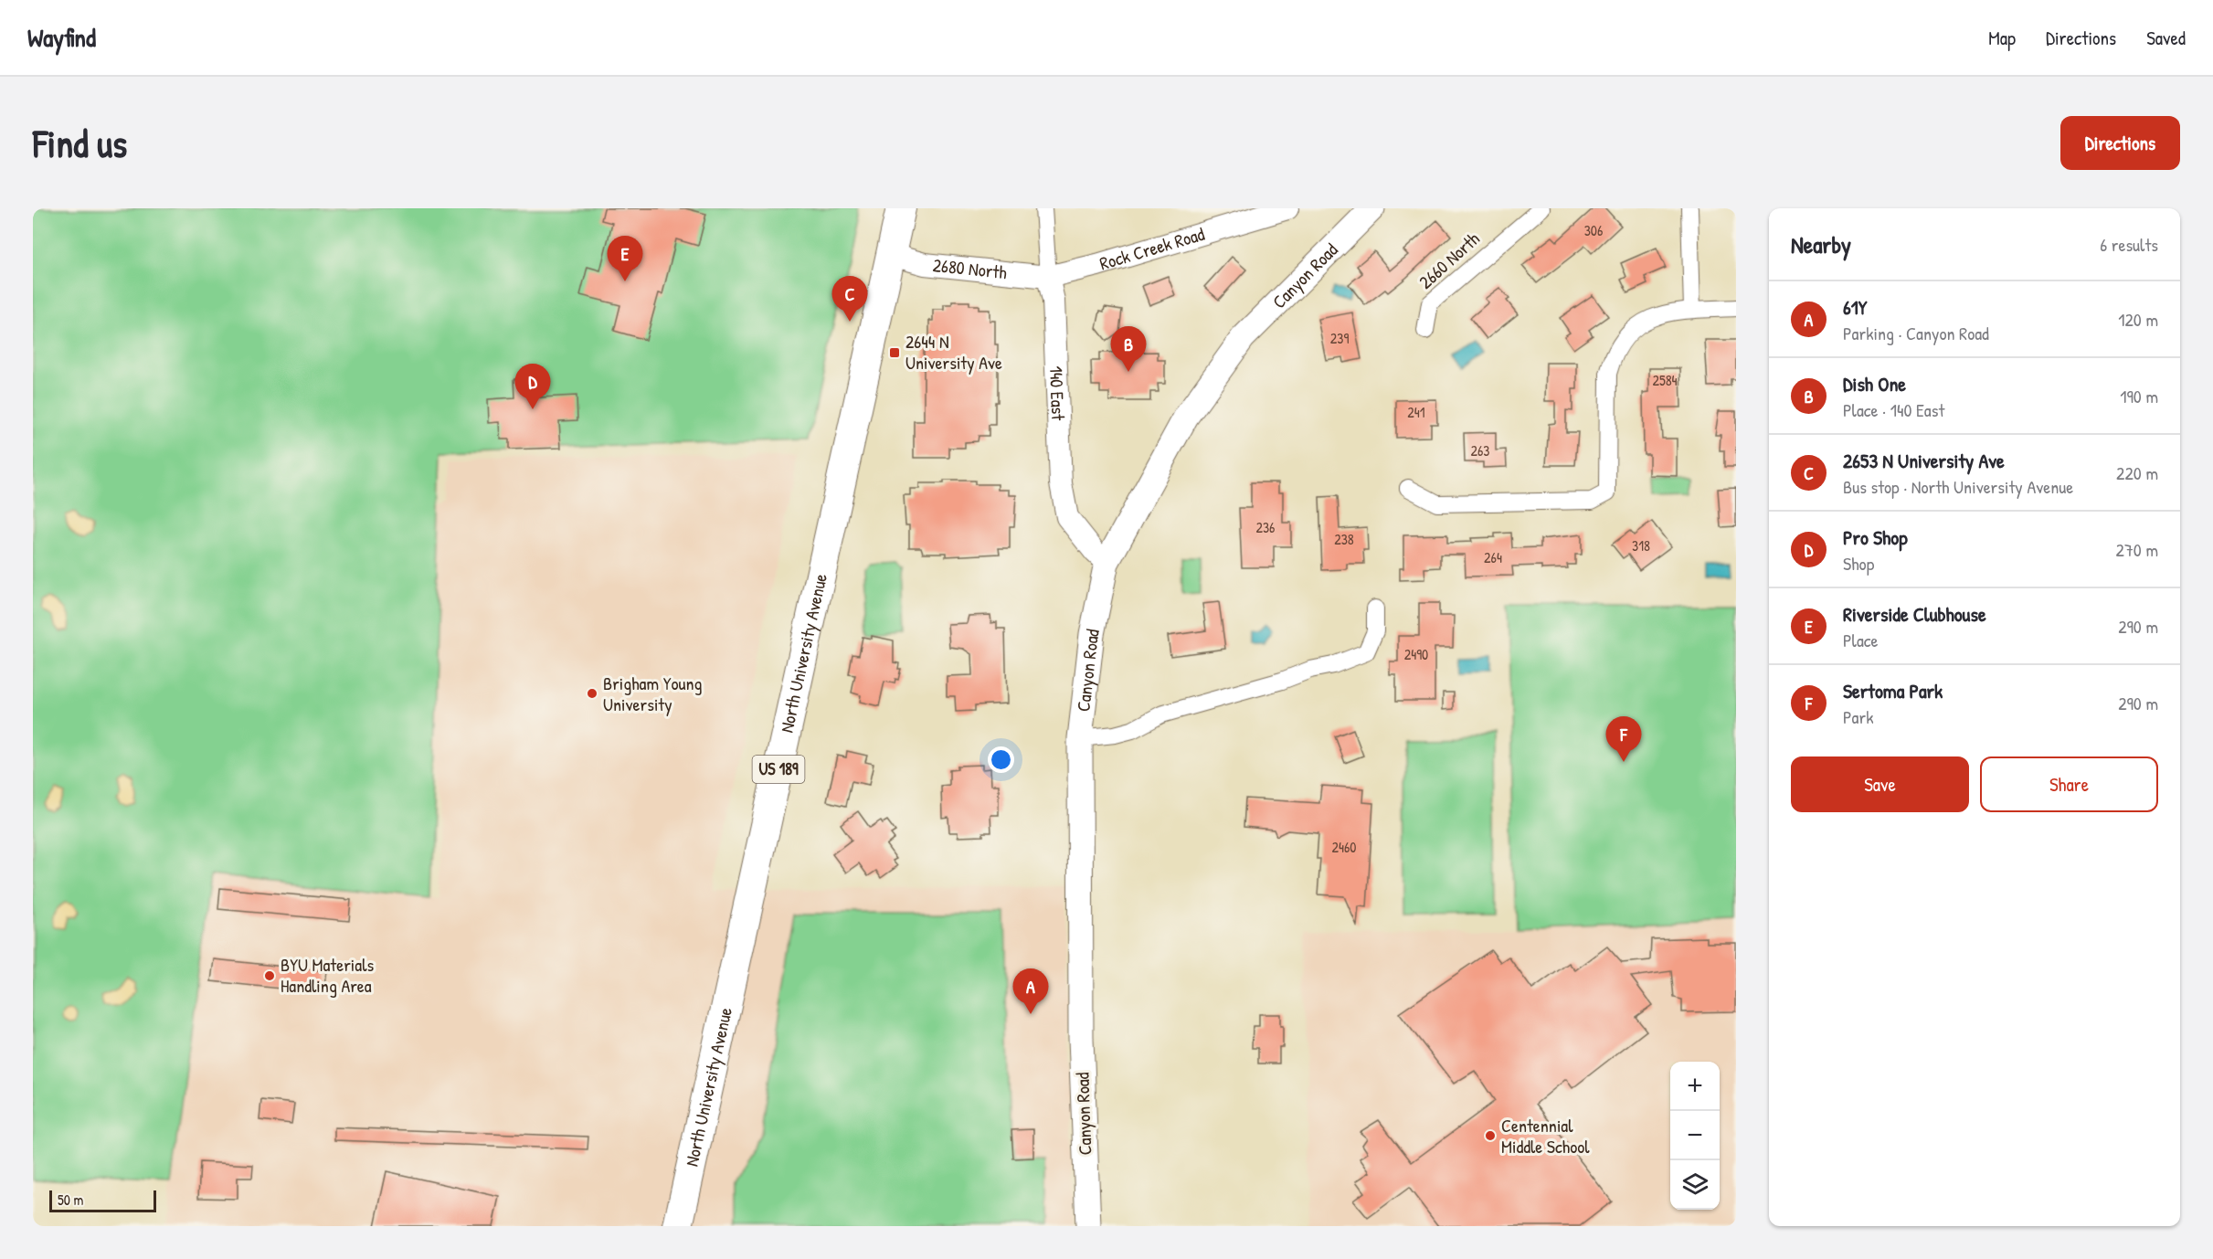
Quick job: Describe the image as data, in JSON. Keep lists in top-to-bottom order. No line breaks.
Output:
{"streets":{"highway":["North University Avenue","US 189"],"main road":["Canyon Road"],"street":["Rock Creek Road","2660 North","2680 North","140 East"]},"crossings":[["Rock Creek Road","2680 North"],["Rock Creek Road","140 East"],["2680 North","140 East"],["2680 North","North University Avenue"],["Canyon Road","140 East"]],"places":{"transit":["2644 N University Ave"],"other":["Brigham Young University","BYU Materials Handling Area","Centennial Middle School"]},"house_numbers":["306","239","2584","241","263","236","238","318","264","2490","2460"],"scale_bar":"50 m","page":{"header":"Wayfind","nav":["Map","Directions","Saved"],"buttons":["Directions",["Save","Share"]],"title":"Find us","heading":["Nearby","6 results"],"pins":["E","C","B","D","F","A"],"list":[{"mark":"A","name":"61Y","note":"Parking · Canyon Road","value":"120 m"},{"mark":"B","name":"Dish One","note":"Place · 140 East","value":"190 m"},{"mark":"C","name":"2653 N University Ave","note":"Bus stop · North University Avenue","value":"220 m"},{"mark":"D","name":"Pro Shop","note":"Shop","value":"270 m"},{"mark":"E","name":"Riverside Clubhouse","note":"Place","value":"290 m"},{"mark":"F","name":"Sertoma Park","note":"Park","value":"290 m"}],"map_buttons":["+","−"],"scale":"50 m"}}
